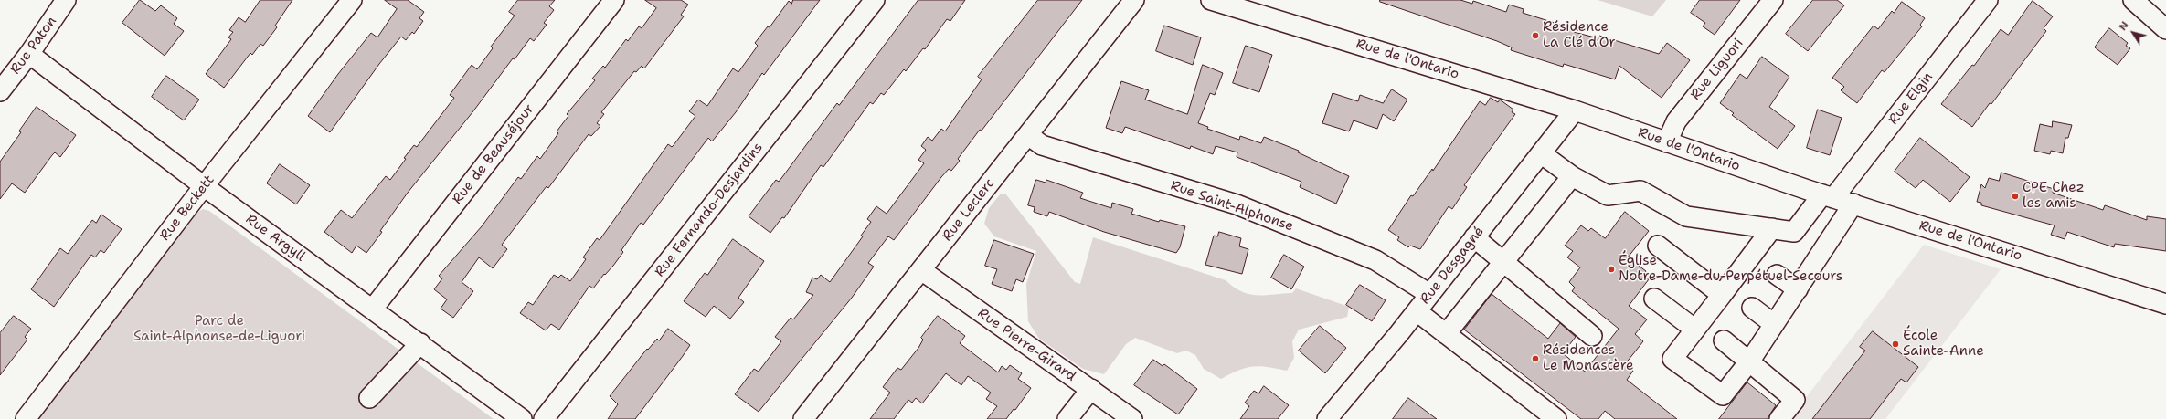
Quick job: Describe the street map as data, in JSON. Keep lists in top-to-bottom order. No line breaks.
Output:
{"streets":{"street":["Rue Paton","Rue de l'Ontario","Rue Liguori","Rue Elgin","Rue de Beauséjour","Rue Saint-Alphonse","Rue Beckett","Rue Fernando-Desjardins","Rue Leclerc","Rue Argyll","Rue Desgagné","Rue Pierre-Girard"]},"crossings":[["Rue Paton","Rue Argyll"],["Rue de l'Ontario","Rue Liguori"],["Rue de l'Ontario","Rue Elgin"],["Rue de l'Ontario","Rue Desgagné"],["Rue de Beauséjour","Rue Argyll"],["Rue Saint-Alphonse","Rue Leclerc"],["Rue Saint-Alphonse","Rue Desgagné"],["Rue Beckett","Rue Argyll"],["Rue Leclerc","Rue Pierre-Girard"]],"parks":["Parc de Saint-Alphonse-de-Liguori"],"places":["Résidence La Clé d'Or","CPE Chez les amis","Église Notre-Dame-du-Perpétuel-Secours","École Sainte-Anne","Résidences Le Monastère"],"north":"top left"}
